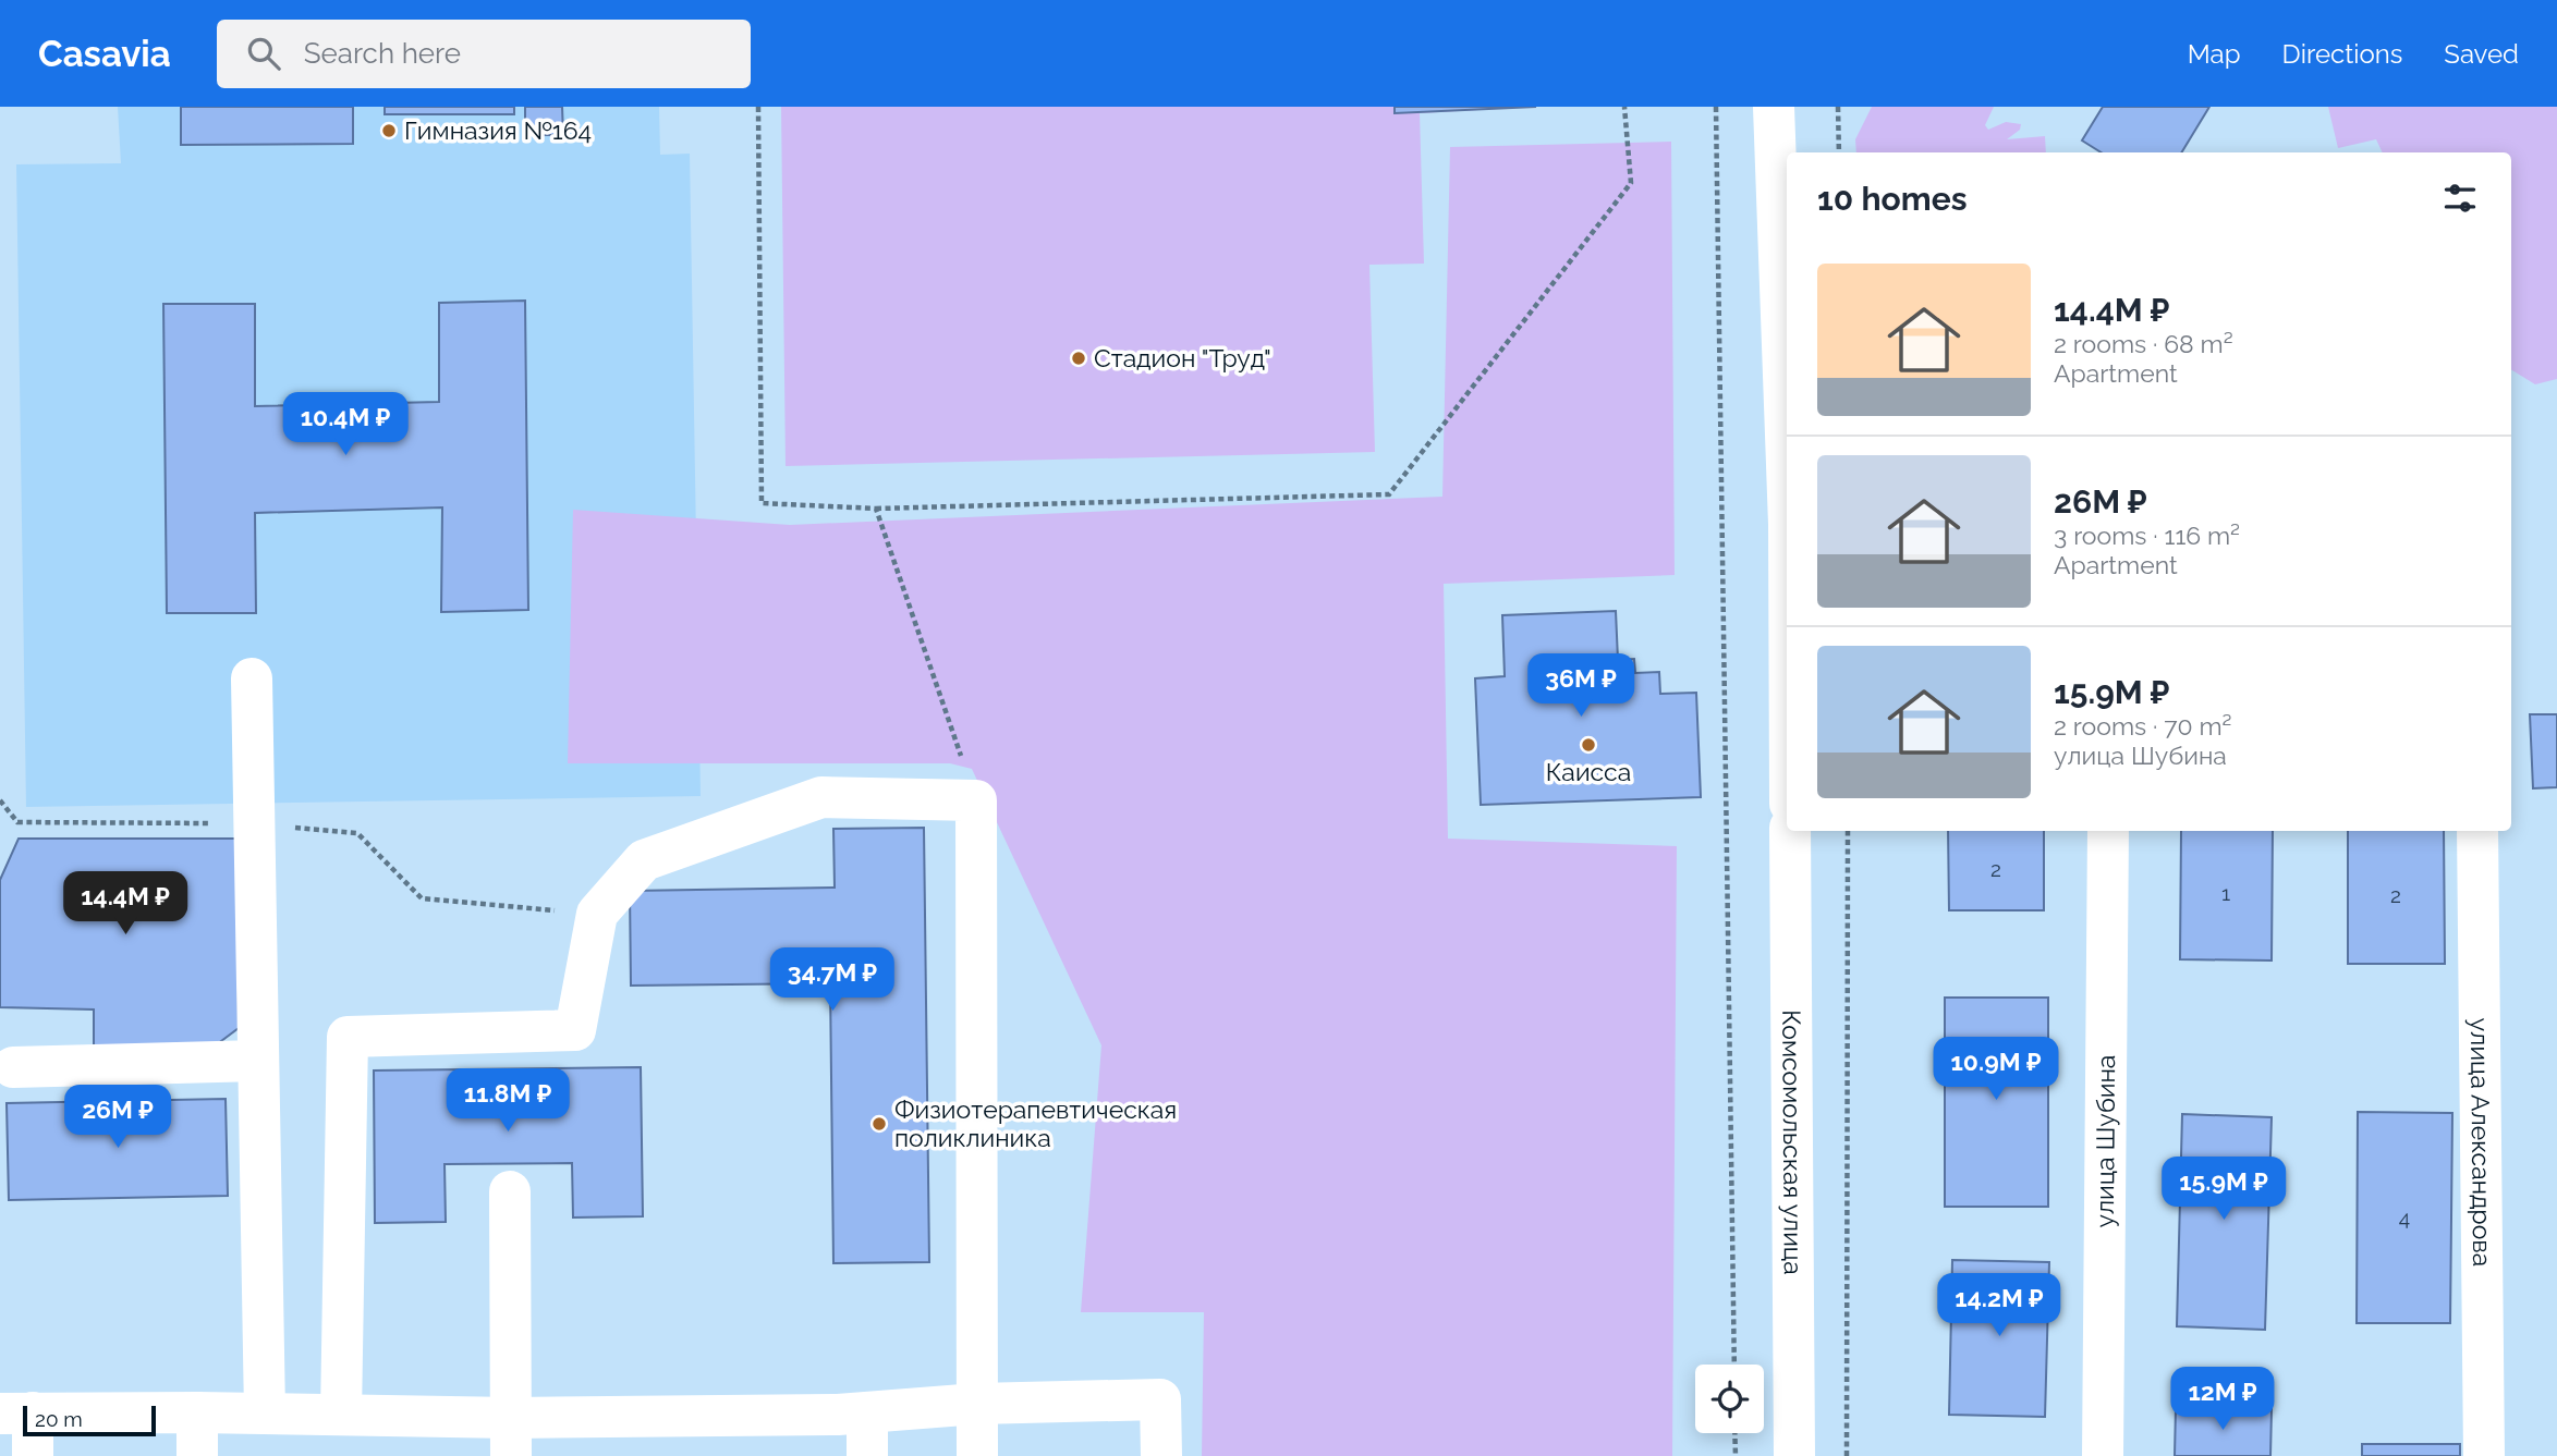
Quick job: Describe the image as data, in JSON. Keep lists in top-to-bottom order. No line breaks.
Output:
{"streets":{"street":["Комсомольская улица","улица Шубина","улица Александрова"]},"places":["Гимназия №164","Стадион \"Труд\"","Каисса","Физиотерапевтическая поликлиника"],"house_numbers":["2","1","2","4"],"scale_bar":"20 m","page":{"header":"Casavia","search":"Search here","nav":["Map","Directions","Saved"],"heading":"10 homes","list":[{"name":"14.4M ₽","note":"2 rooms · 68 m² · Apartment"},{"name":"26M ₽","note":"3 rooms · 116 m² · Apartment"},{"name":"15.9M ₽","note":"2 rooms · 70 m² · улица Шубина"}],"price":["10.4M ₽","36M ₽","14.4M ₽","34.7M ₽","10.9M ₽","11.8M ₽","26M ₽","15.9M ₽","14.2M ₽","12M ₽"],"scale":"20 m"}}
